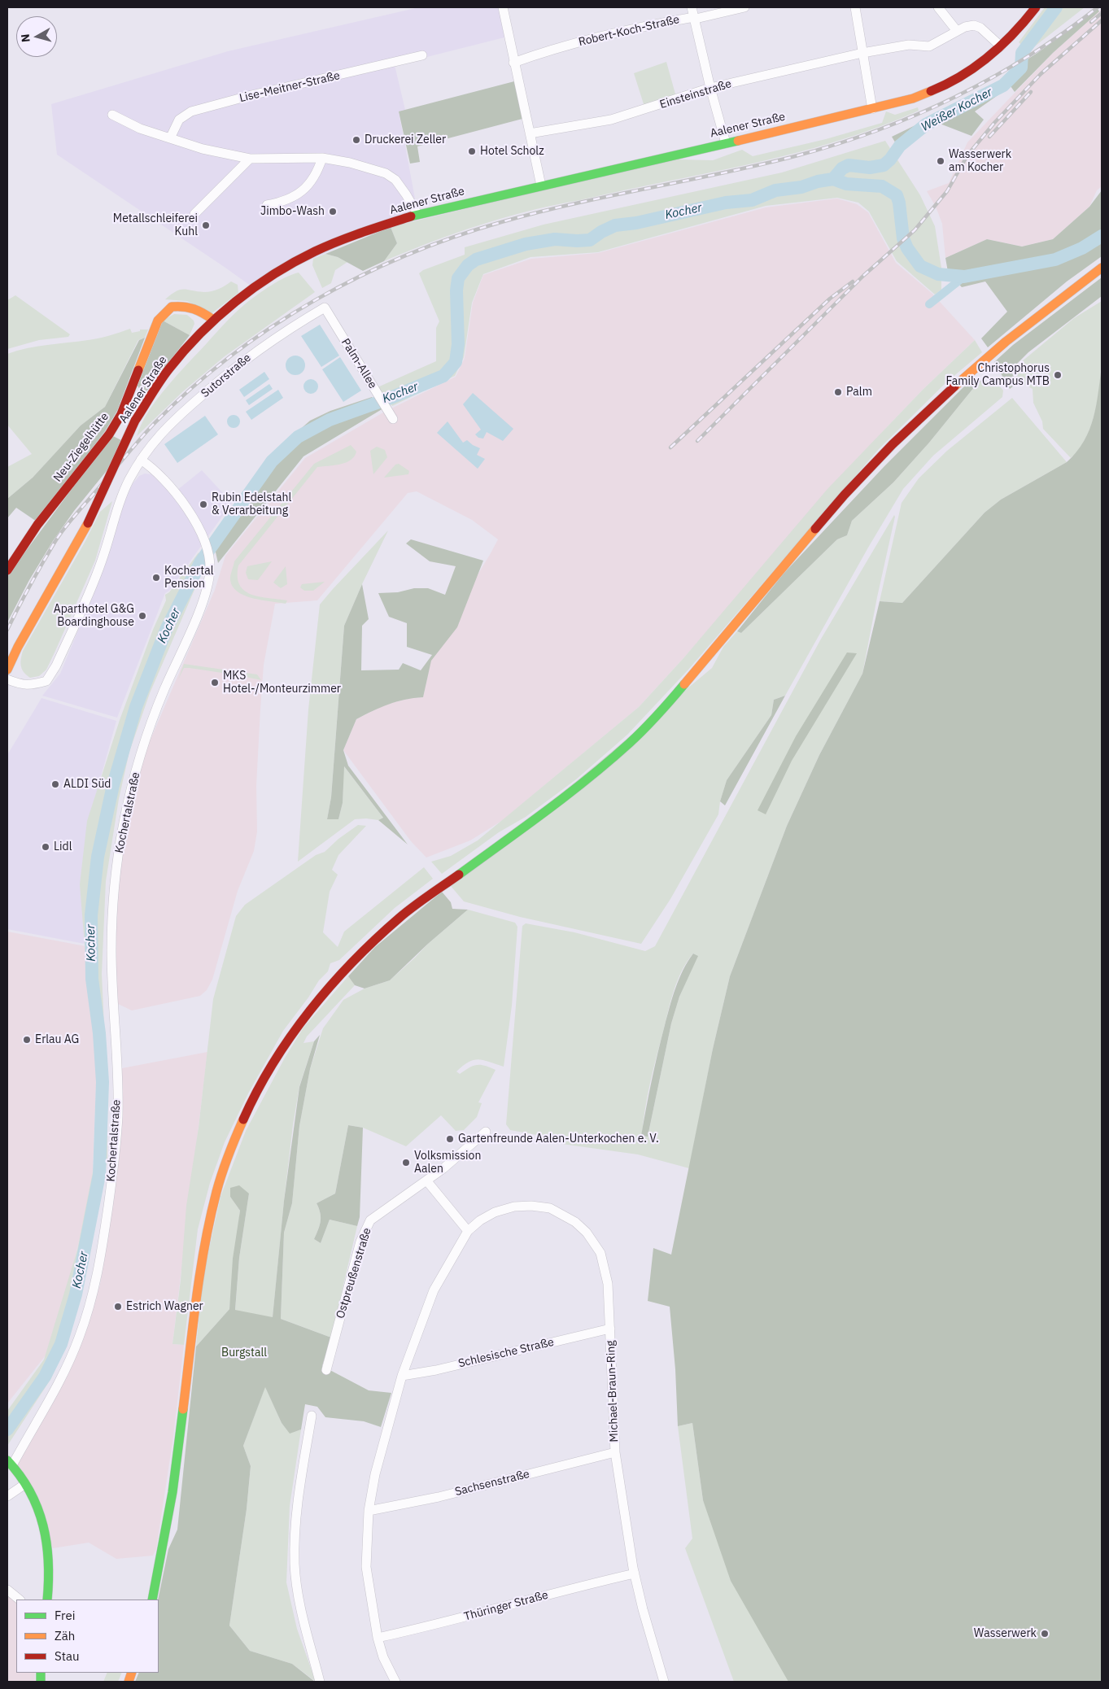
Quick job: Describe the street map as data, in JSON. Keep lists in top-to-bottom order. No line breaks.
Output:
{"streets":{"main road":["Aalener Straße","Neu-Ziegelhütte"],"street":["Robert-Koch-Straße","Lise-Meitner-Straße","Einsteinstraße","Palm-Allee","Sutorstraße","Kochertalstraße","Ostpreußenstraße","Schlesische Straße","Michael-Braun-Ring","Sachsenstraße","Thüringer Straße"]},"crossings":[["Einsteinstraße","Aalener Straße"],["Aalener Straße","Neu-Ziegelhütte"],["Palm-Allee","Sutorstraße"],["Sutorstraße","Kochertalstraße"],["Schlesische Straße","Michael-Braun-Ring"],["Michael-Braun-Ring","Sachsenstraße"],["Michael-Braun-Ring","Thüringer Straße"]],"water":["Weißer Kocher","Kocher"],"parks":["Burgstall"],"places":["Druckerei Zeller","Hotel Scholz","Wasserwerk am Kocher","Jimbo-Wash","Metallschleiferei Kuhl","Christophorus Family Campus MTB","Palm","Rubin Edelstahl & Verarbeitung","Kochertal Pension","Aparthotel G&G Boardinghouse","MKS Hotel-/Monteurzimmer","ALDI Süd","Lidl","Erlau AG","Gartenfreunde Aalen-Unterkochen e. V.","Volksmission Aalen","Estrich Wagner","Wasserwerk"],"legend":["Frei","Zäh","Stau"],"north":"left"}
